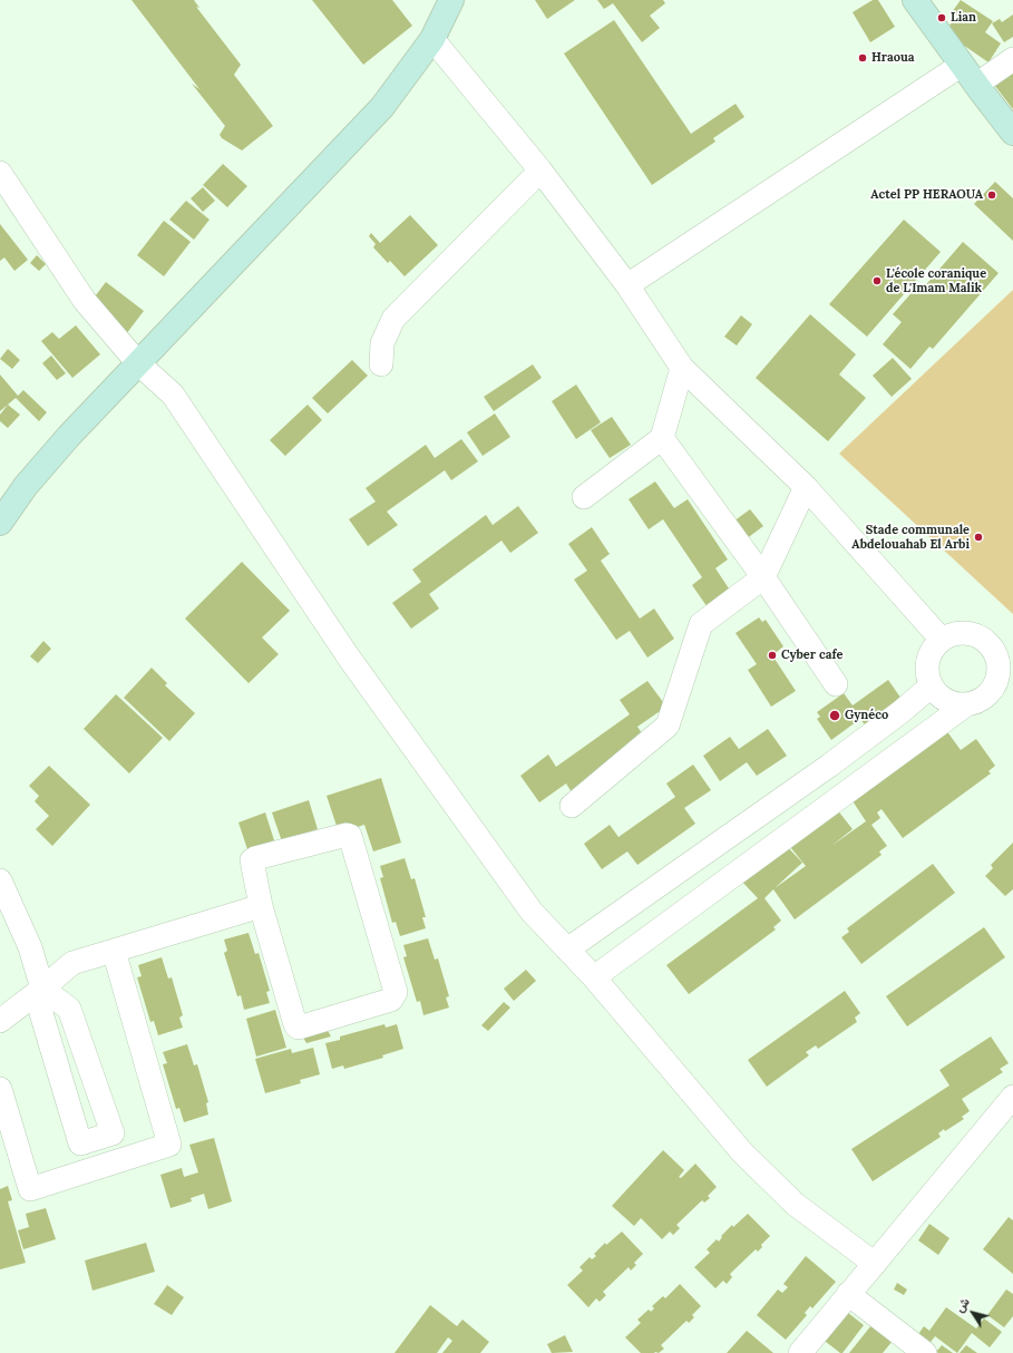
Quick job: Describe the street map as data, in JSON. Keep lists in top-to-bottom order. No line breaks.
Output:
{"places":["Lian","Hraoua","Actel PP HERAOUA","L'école coranique de L'Imam Malik","Stade communale Abdelouahab El Arbi","Cyber cafe","Gynéco"],"north":"top left"}
